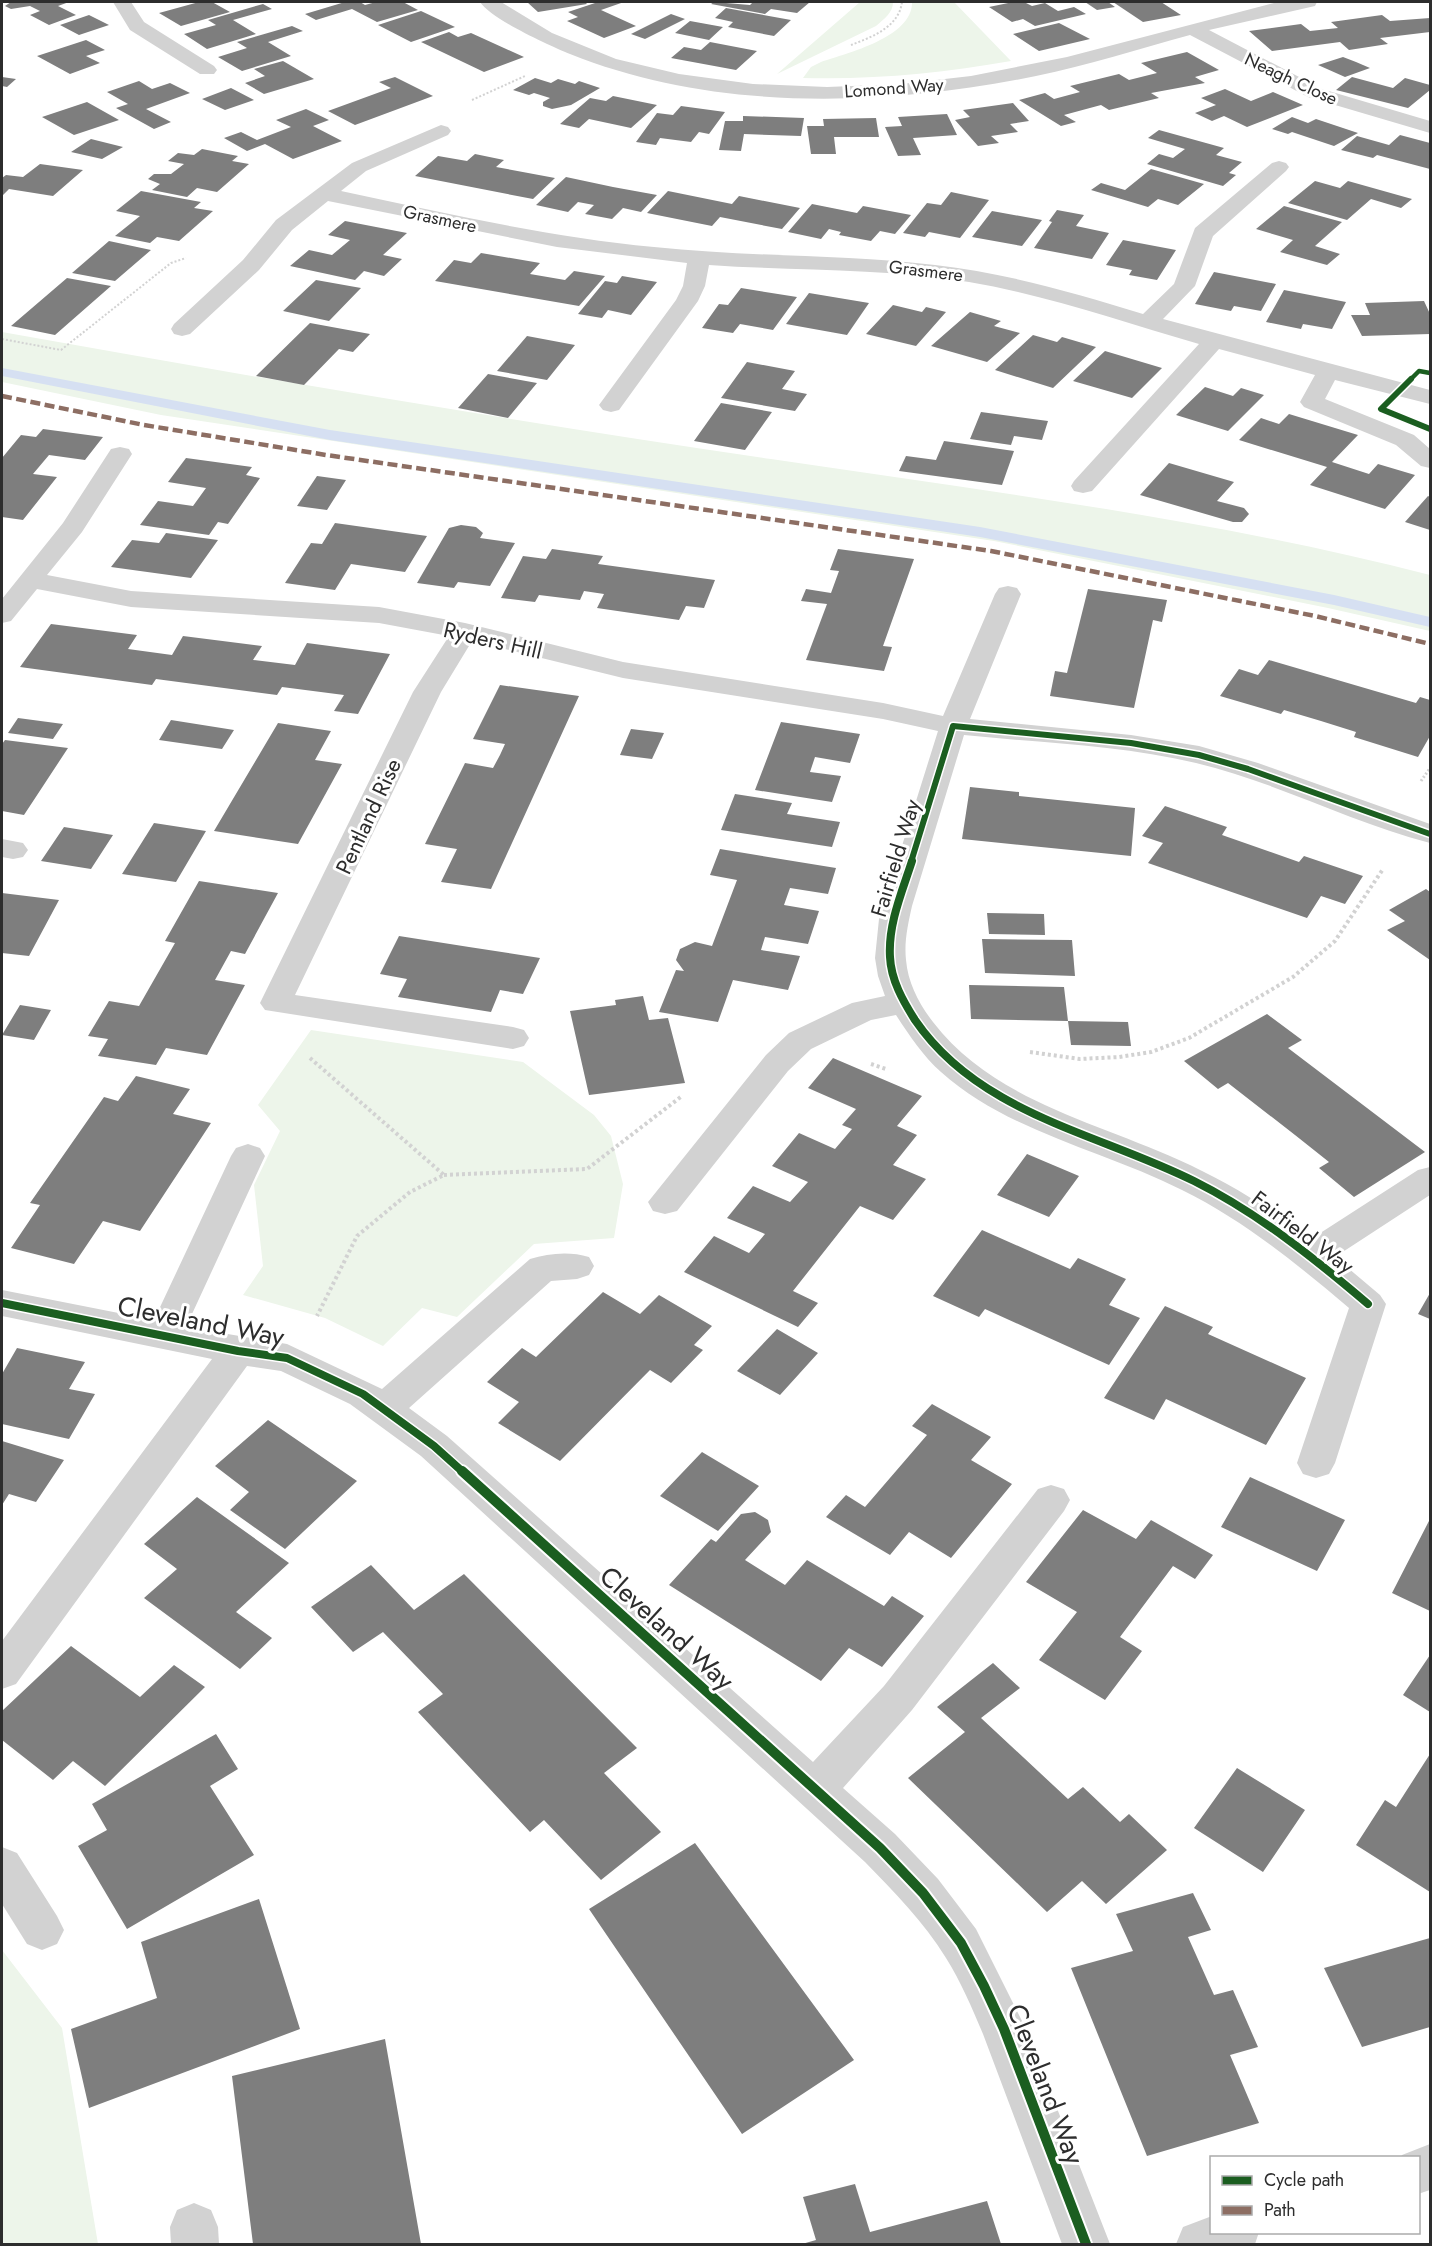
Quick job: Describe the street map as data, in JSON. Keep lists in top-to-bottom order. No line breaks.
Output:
{"streets":{"street":["Neagh Close","Lomond Way","Grasmere","Ryders Hill","Pentland Rise","Fairfield Way","Cleveland Way"]},"crossings":[["Neagh Close","Lomond Way"],["Ryders Hill","Pentland Rise"],["Ryders Hill","Fairfield Way"]],"legend":["Cycle path","Path"]}
